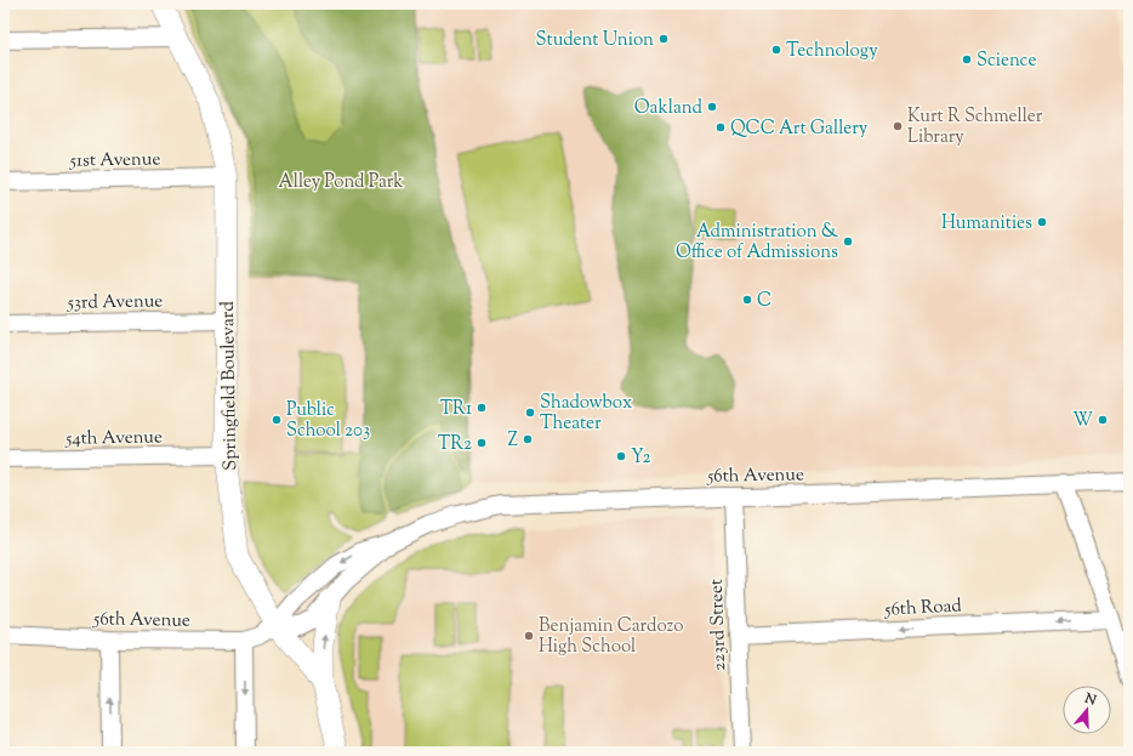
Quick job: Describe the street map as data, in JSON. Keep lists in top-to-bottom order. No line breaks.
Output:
{"streets":{"main road":["Springfield Boulevard"],"street":["51st Avenue","53rd Avenue","54th Avenue","56th Avenue","56th Road","223rd Street"]},"crossings":[["51st Avenue","Springfield Boulevard"],["53rd Avenue","Springfield Boulevard"],["Springfield Boulevard","54th Avenue"],["Springfield Boulevard","56th Avenue"],["56th Avenue","223rd Street"],["56th Road","223rd Street"]],"one_way":["56th Road"],"parks":["Alley Pond Park"],"places":["Student Union","Technology","Science","Oakland","Kurt R Schmeller Library","QCC Art Gallery","Humanities","Administration & Office of Admissions","C","TR1","Shadowbox Theater","Public School 203","W","Z","TR2","Y2","Benjamin Cardozo High School"],"north":"top"}
